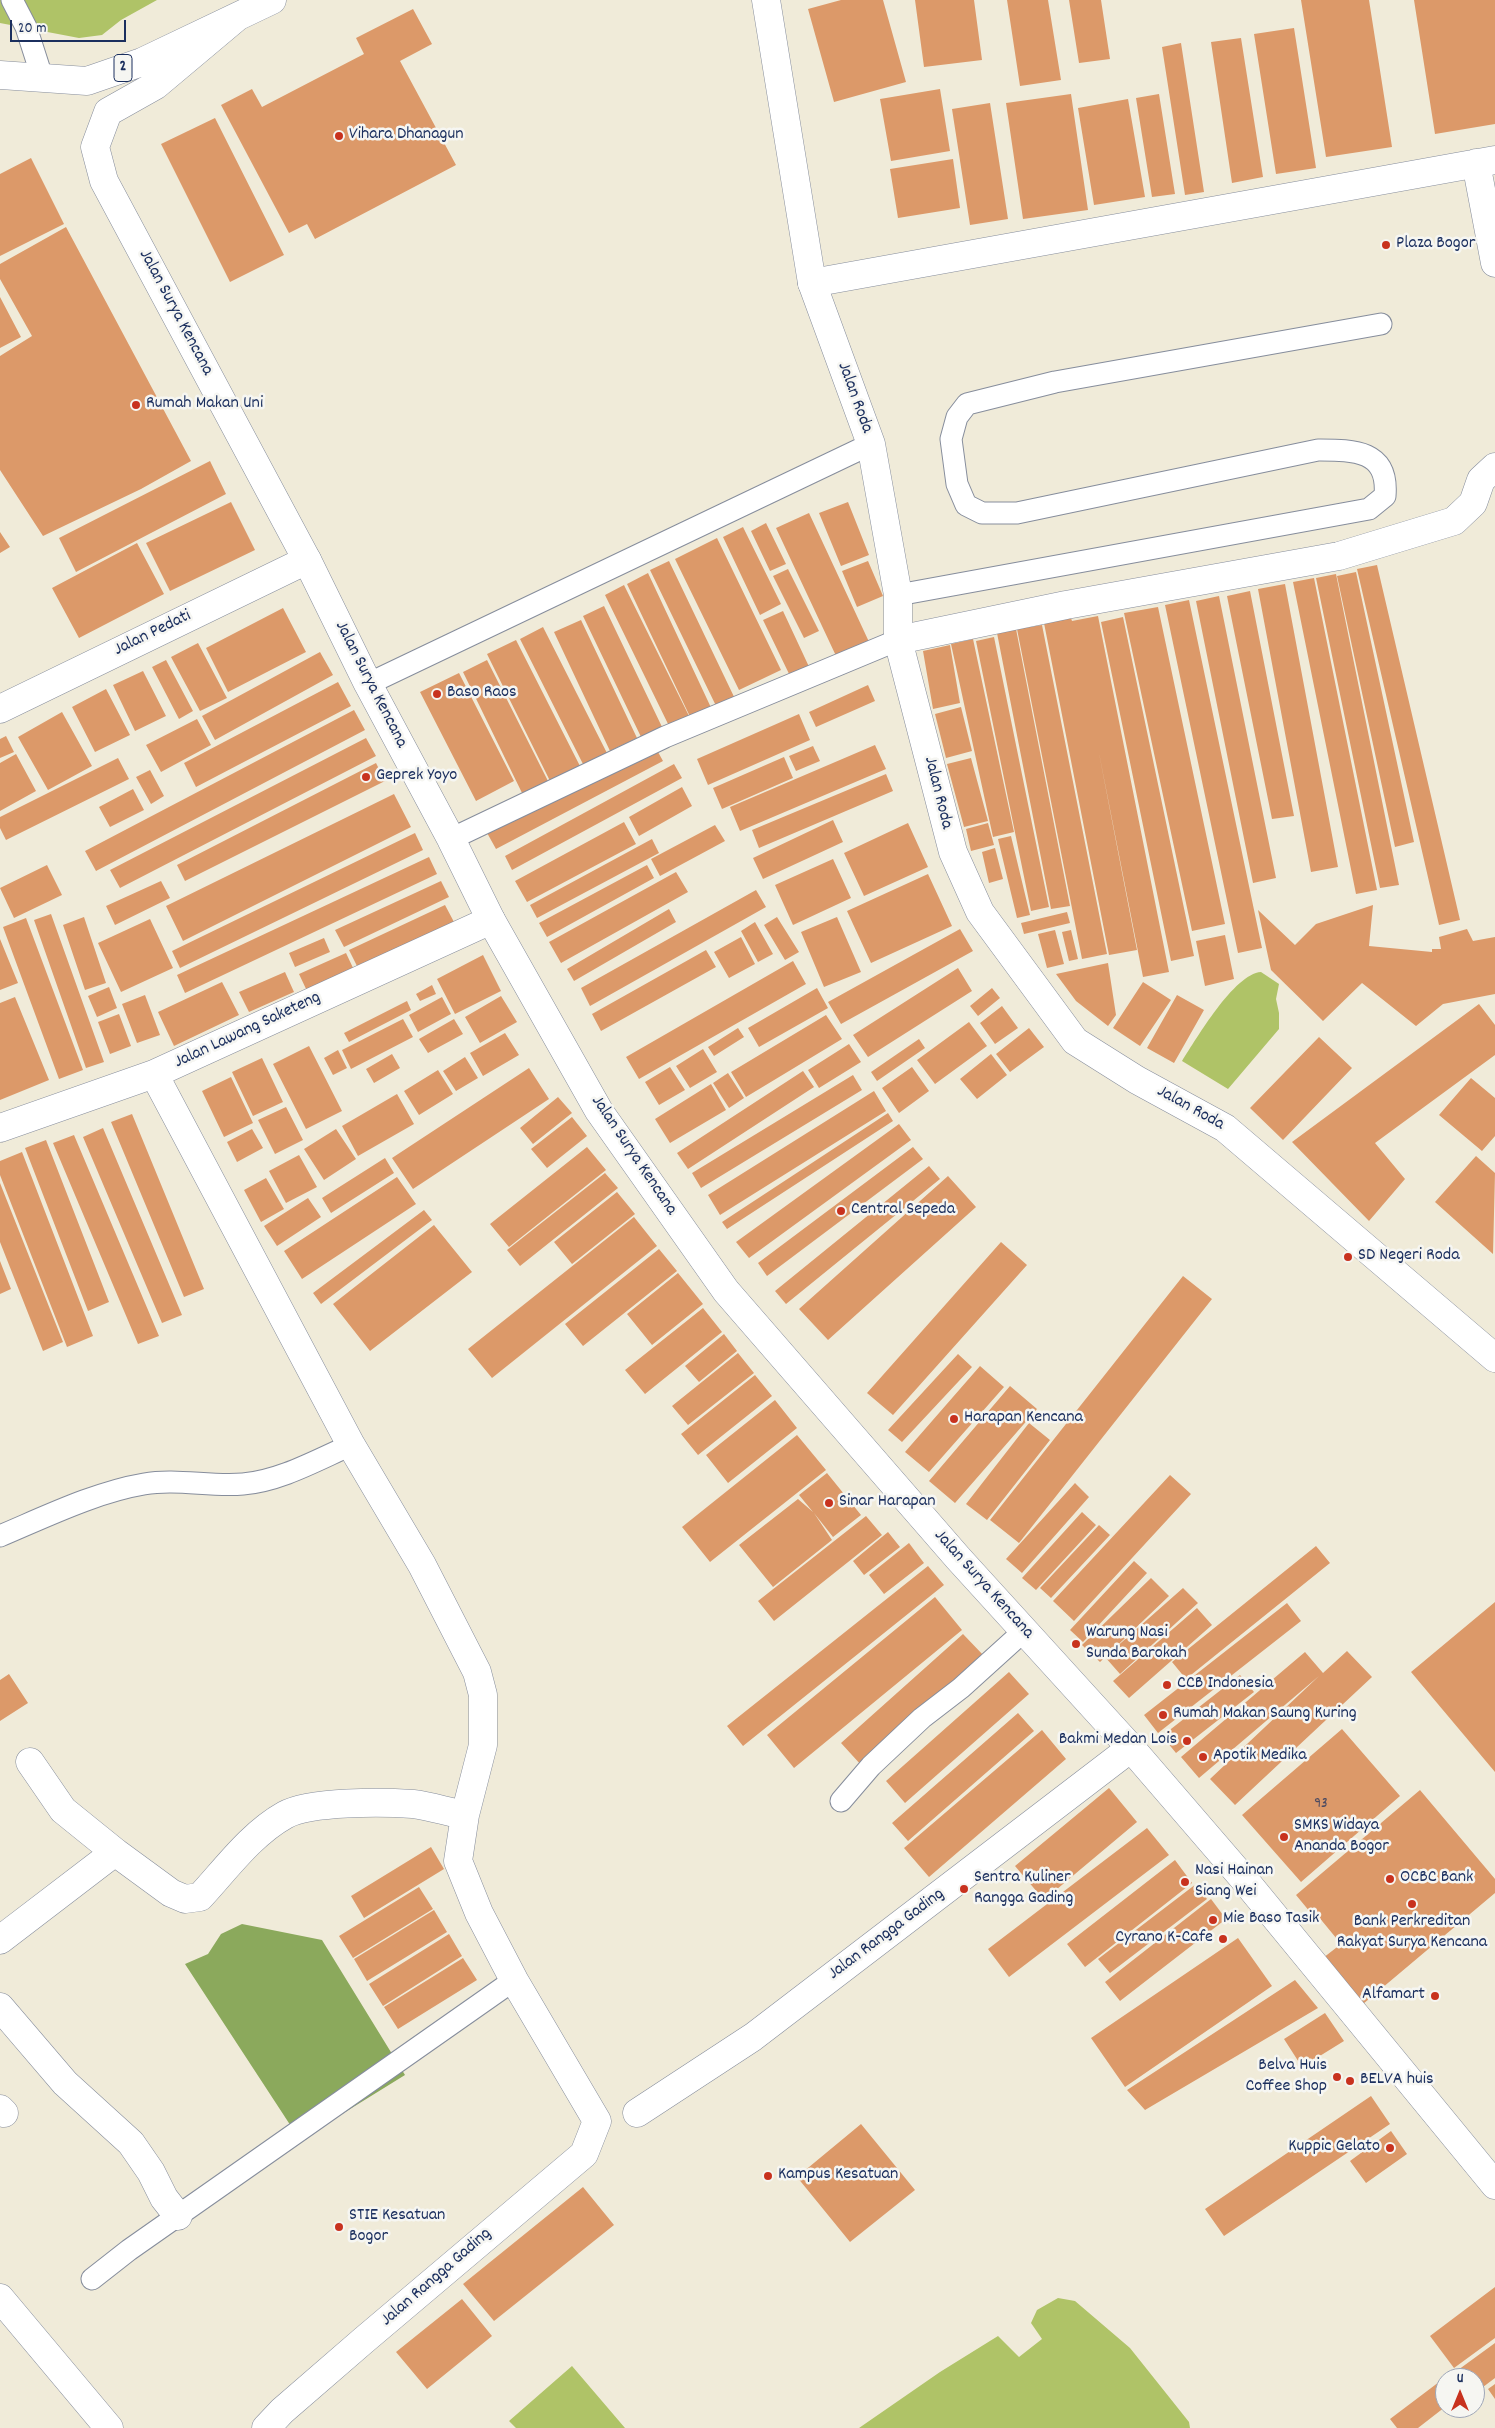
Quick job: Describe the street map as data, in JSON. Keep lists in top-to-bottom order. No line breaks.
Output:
{"streets":{"street":["2","Jalan Surya Kencana","Jalan Roda","Jalan Pedati","Jalan Lawang Saketeng","Jalan Rangga Gading"]},"crossings":[["2","Jalan Surya Kencana"],["Jalan Surya Kencana","Jalan Pedati"],["Jalan Surya Kencana","Jalan Lawang Saketeng"],["Jalan Surya Kencana","Jalan Rangga Gading"]],"places":["Vihara Dhanagun","Plaza Bogor","Rumah Makan Uni","Baso Raos","Geprek Yoyo","Central Sepeda","SD Negeri Roda","Harapan Kencana","Sinar Harapan","Warung Nasi Sunda Barokah","CCB Indonesia","Rumah Makan Saung Kuring","Bakmi Medan Lois","Apotik Medika","SMKS Widaya Ananda Bogor","OCBC Bank","Nasi Hainan Siang Wei","Sentra Kuliner Rangga Gading","Bank Perkreditan Rakyat Surya Kencana","Mie Baso Tasik","Cyrano K-Cafe","Alfamart","Belva Huis Coffee Shop","BELVA huis","Kuppic Gelato","Kampus Kesatuan","STIE Kesatuan Bogor"],"house_numbers":["93"],"scale_bar":"20 m","north":"top"}
